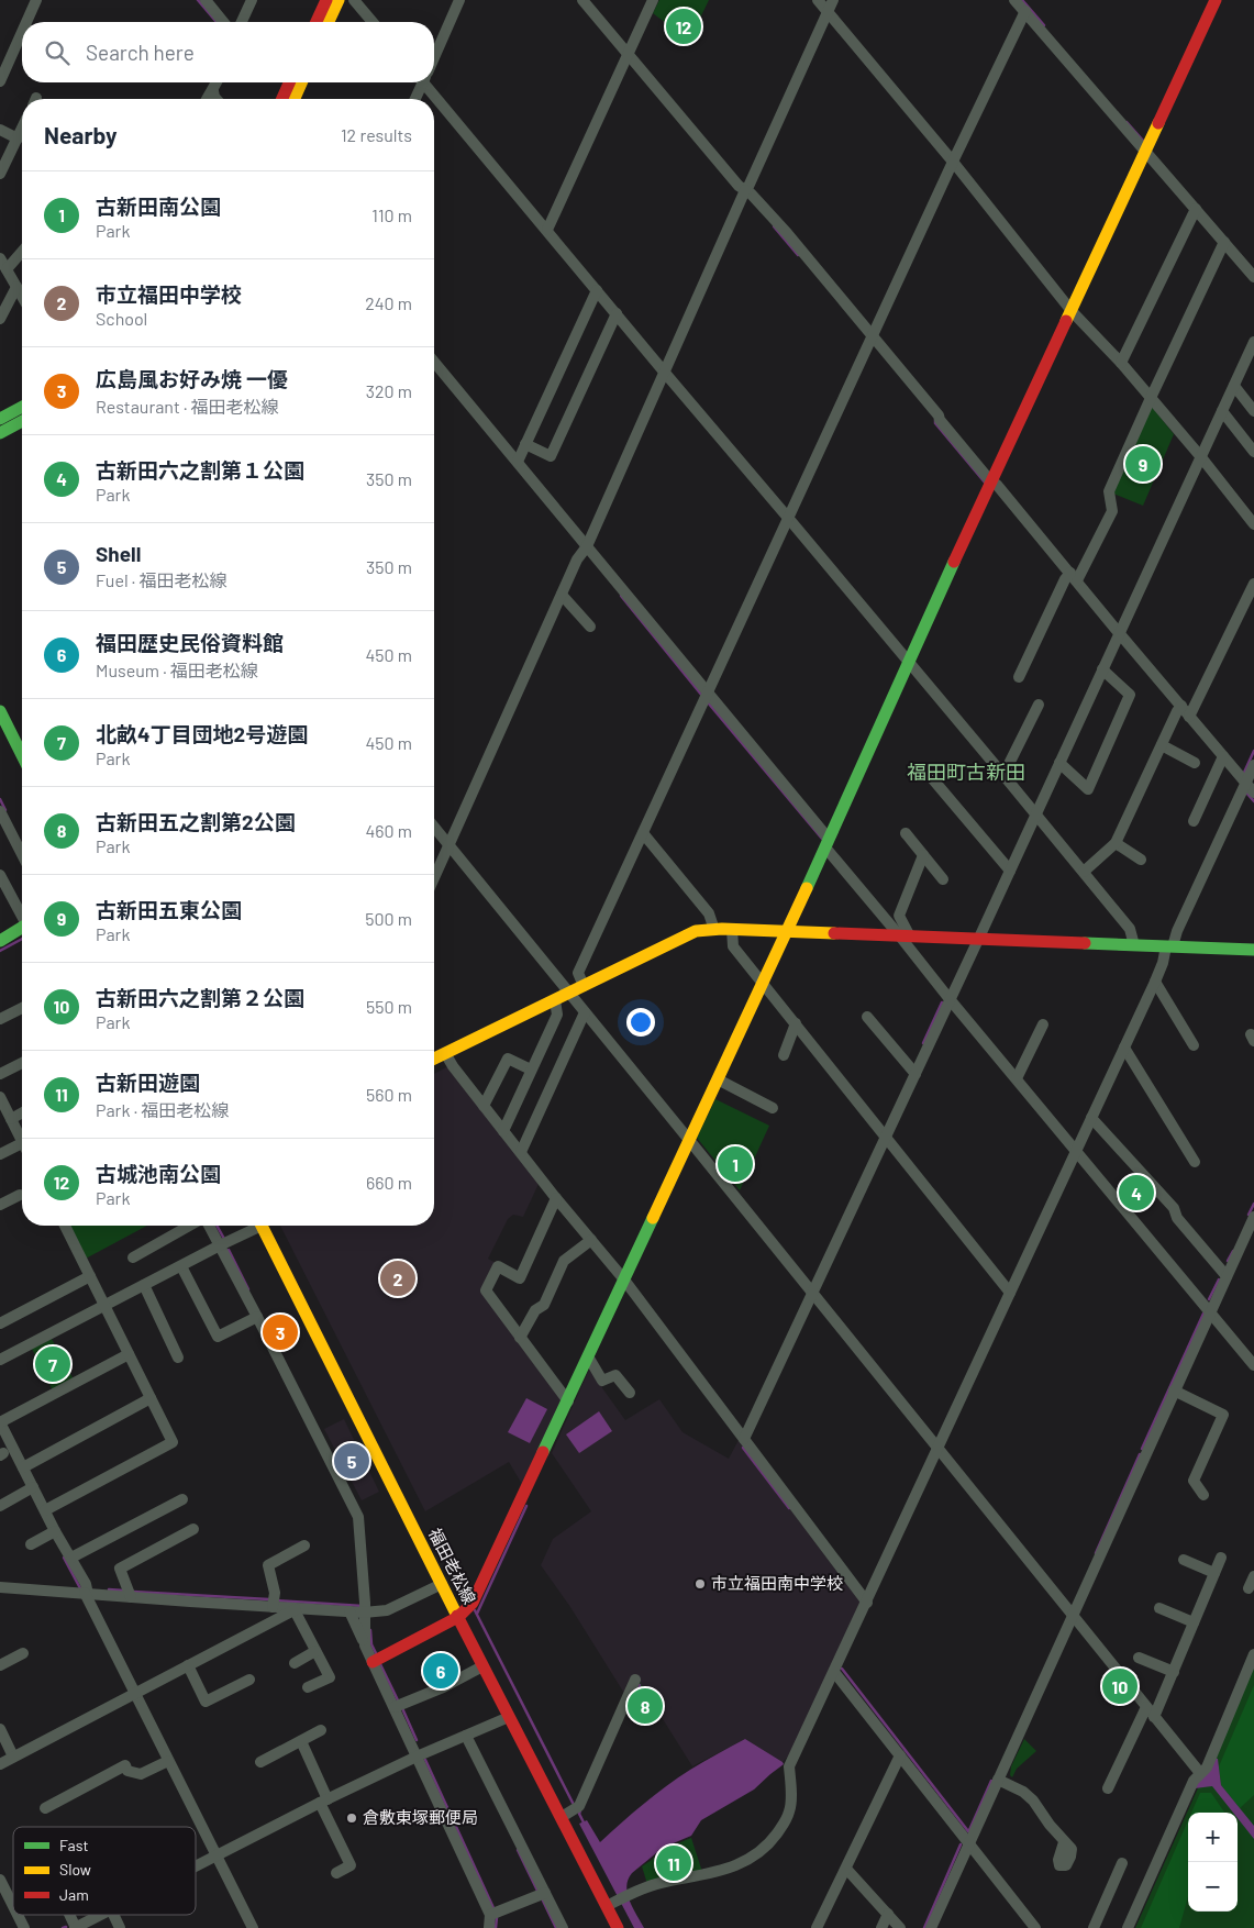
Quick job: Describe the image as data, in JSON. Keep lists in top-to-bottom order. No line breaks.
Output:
{"streets":{"street":["福田老松線"]},"districts":["福田町古新田"],"places":["市立福田南中学校","倉敷東塚郵便局"],"legend":["Fast","Slow","Jam"],"page":{"pins":["12","9","1","4","2","3","7","5","6","10","8","11"],"search":"Search here","heading":["Nearby","12 results"],"list":[{"mark":"1","name":"古新田南公園","note":"Park","value":"110 m"},{"mark":"2","name":"市立福田中学校","note":"School","value":"240 m"},{"mark":"3","name":"広島風お好み焼 一優","note":"Restaurant · 福田老松線","value":"320 m"},{"mark":"4","name":"古新田六之割第１公園","note":"Park","value":"350 m"},{"mark":"5","name":"Shell","note":"Fuel · 福田老松線","value":"350 m"},{"mark":"6","name":"福田歴史民俗資料館","note":"Museum · 福田老松線","value":"450 m"},{"mark":"7","name":"北畝4丁目団地2号遊園","note":"Park","value":"450 m"},{"mark":"8","name":"古新田五之割第2公園","note":"Park","value":"460 m"},{"mark":"9","name":"古新田五東公園","note":"Park","value":"500 m"},{"mark":"10","name":"古新田六之割第２公園","note":"Park","value":"550 m"},{"mark":"11","name":"古新田遊園","note":"Park · 福田老松線","value":"560 m"},{"mark":"12","name":"古城池南公園","note":"Park","value":"660 m"}],"map_buttons":["+","−"]}}
